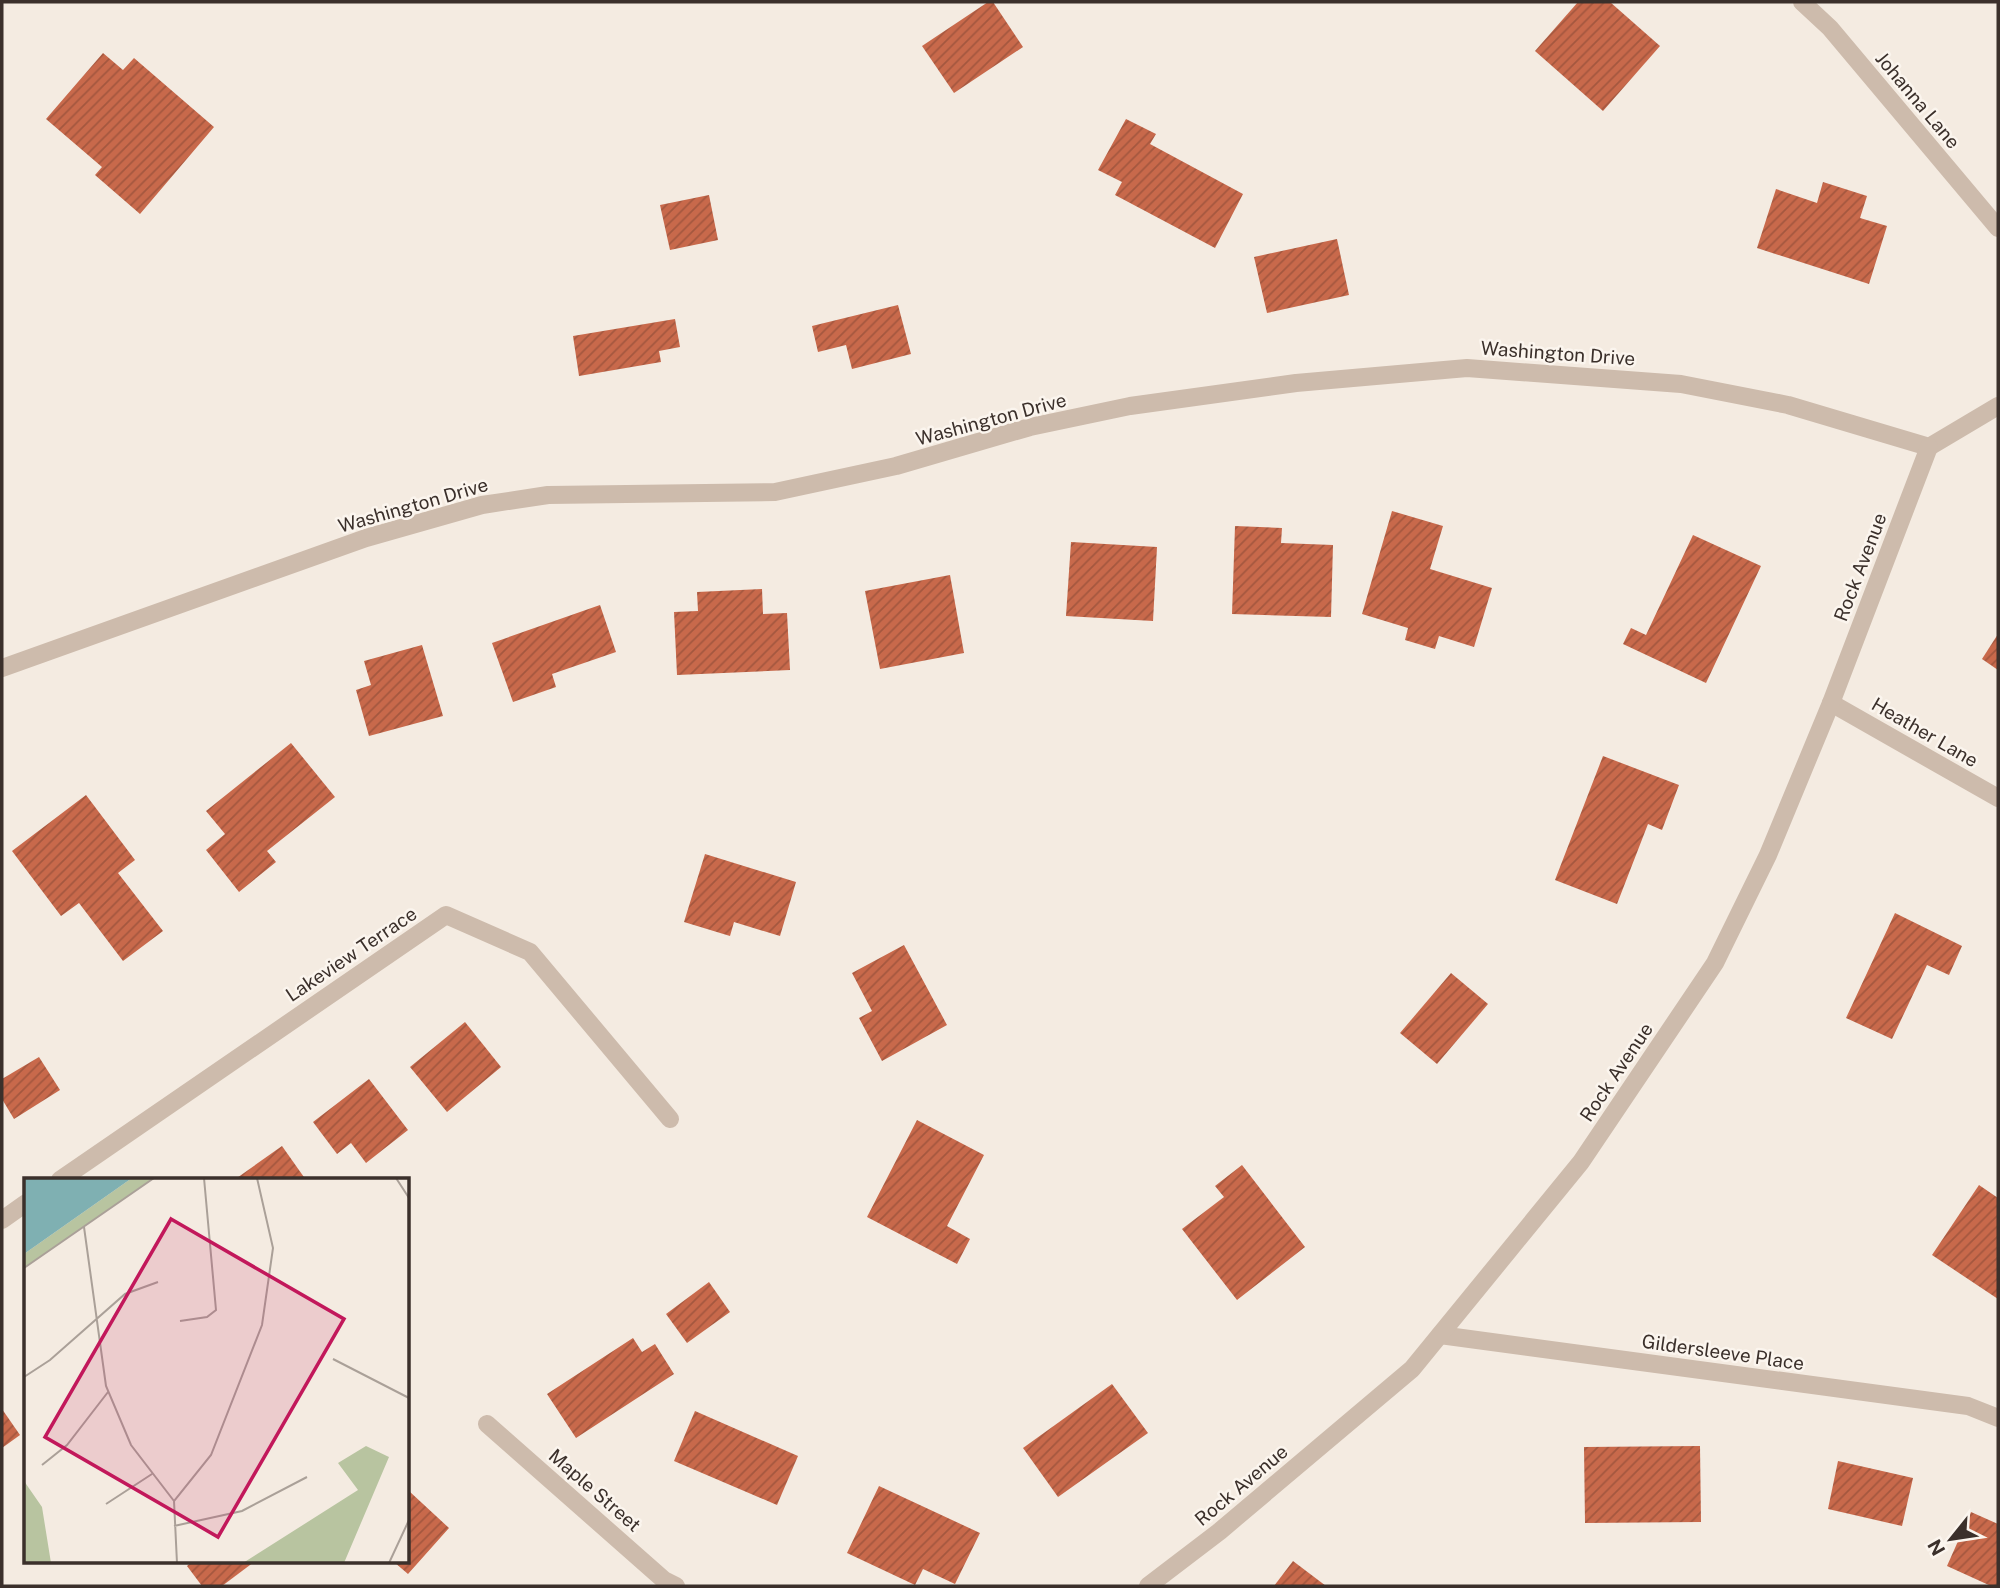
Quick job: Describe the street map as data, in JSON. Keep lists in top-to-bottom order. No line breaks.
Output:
{"streets":{"street":["Johanna Lane","Washington Drive","Rock Avenue","Heather Lane","Lakeview Terrace","Gildersleeve Place","Maple Street"]},"crossings":[["Washington Drive","Rock Avenue"],["Rock Avenue","Heather Lane"],["Rock Avenue","Gildersleeve Place"]],"north":"bottom left"}
